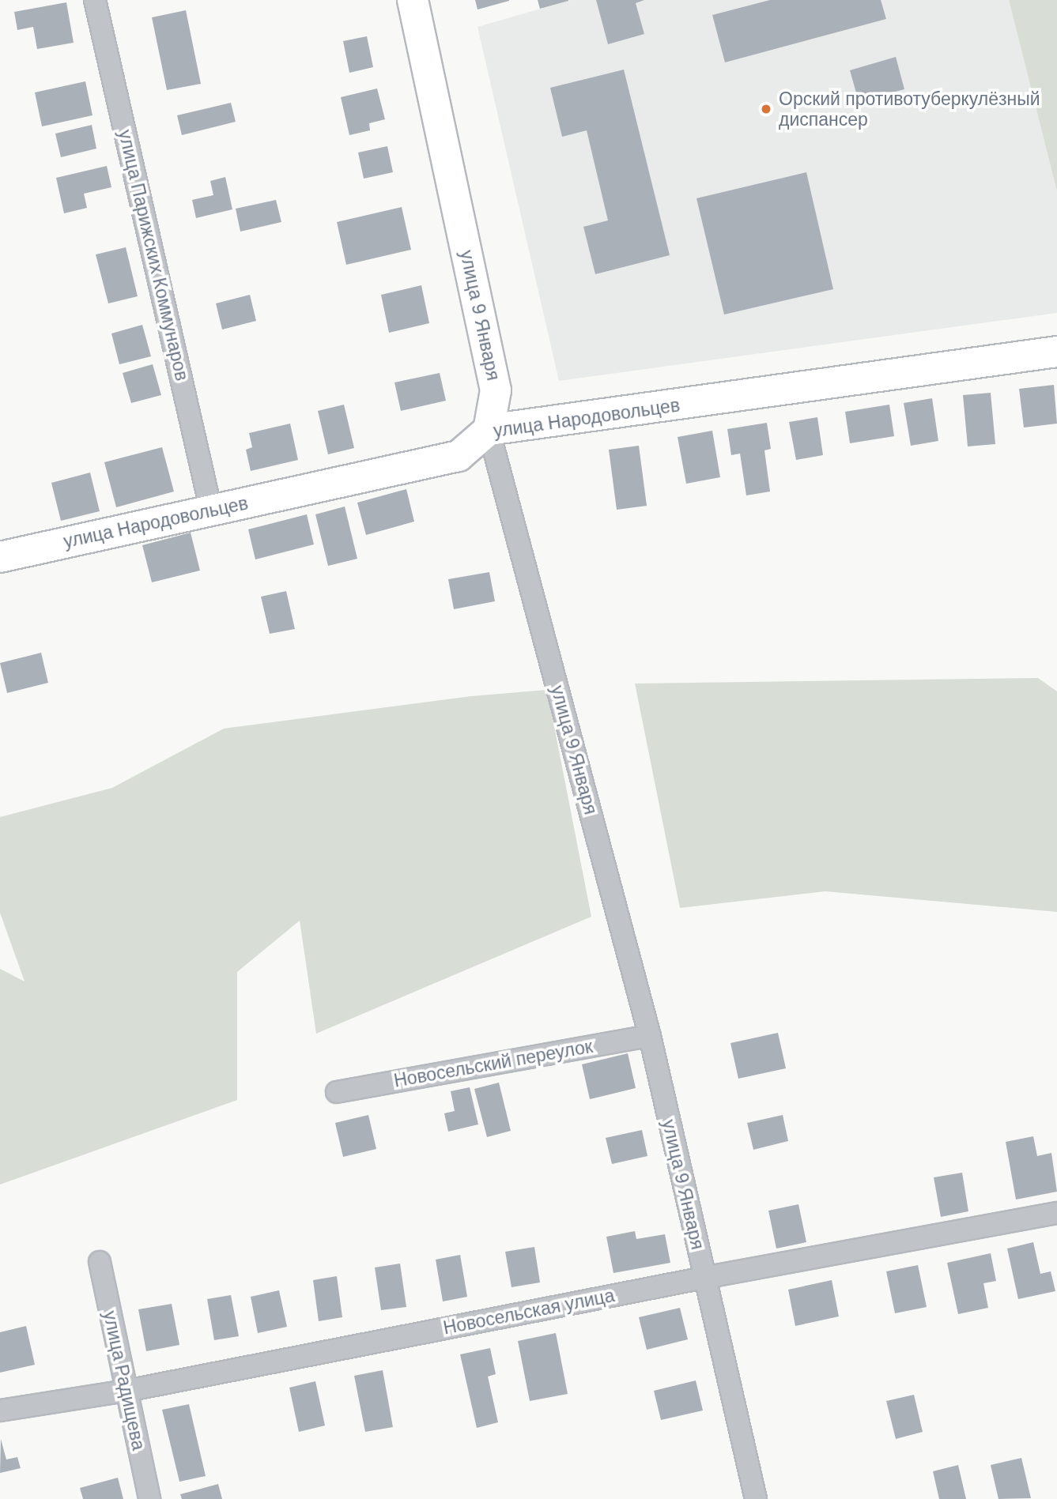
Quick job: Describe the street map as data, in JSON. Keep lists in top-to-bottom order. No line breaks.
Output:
{"streets":{"main road":["улица 9 Января","улица Народовольцев"],"street":["улица Парижских Коммунаров","Новосельский переулок","Новосельская улица","улица Радищева"]},"crossings":[["улица Парижских Коммунаров","улица Народовольцев"],["улица 9 Января","улица Народовольцев"],["улица 9 Января","Новосельский переулок"],["улица 9 Января","Новосельская улица"],["Новосельская улица","улица Радищева"]],"places":["Орский противотуберкулёзный диспансер"]}
